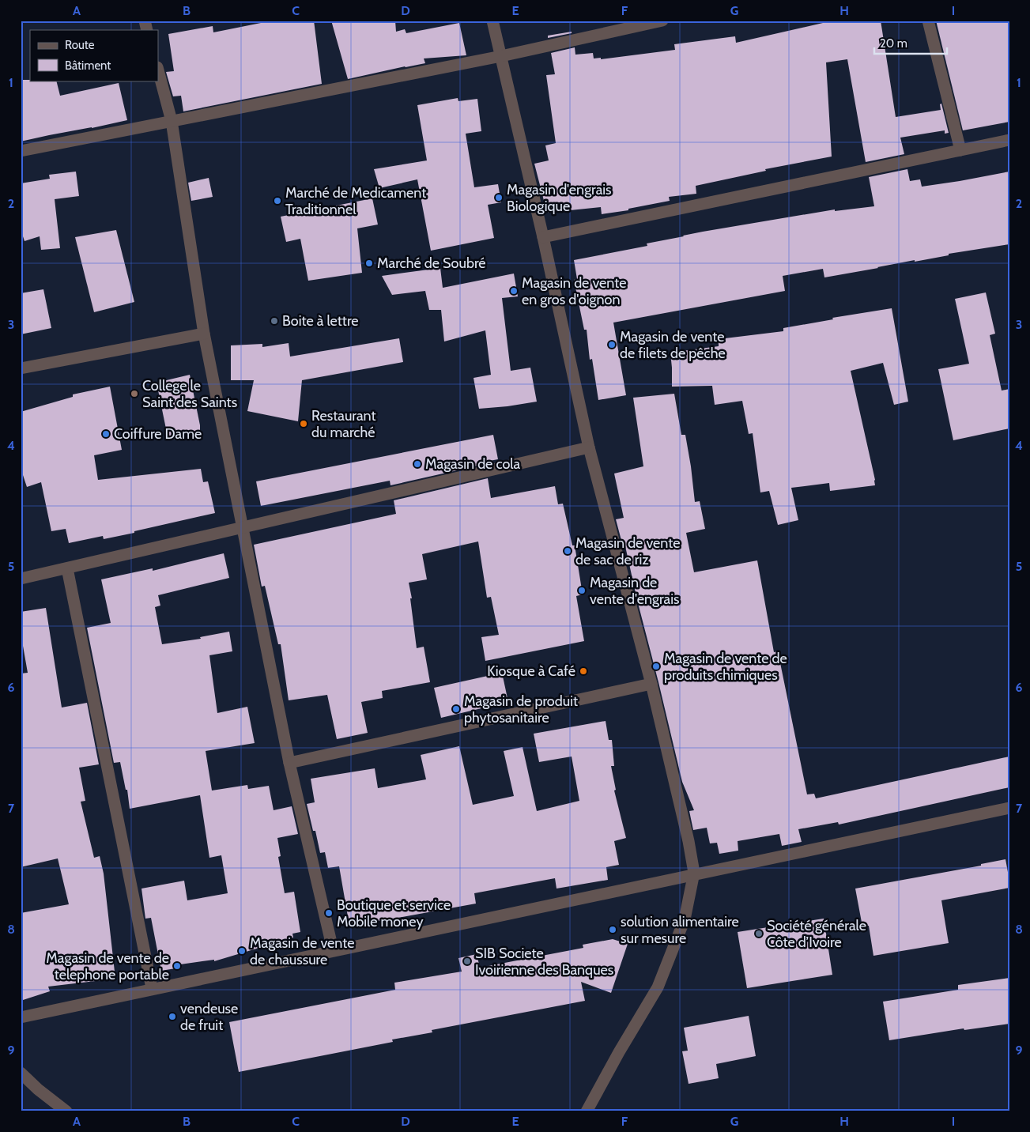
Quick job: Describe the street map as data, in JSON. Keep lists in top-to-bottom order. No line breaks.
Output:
{"places":["Magasin d'engrais Biologique","Marché de Medicament Traditionnel","Marché de Soubré","Magasin de vente en gros d'oignon","Boite à lettre","Magasin de vente de filets de pêche","College le Saint des Saints","Restaurant du marché","Coiffure Dame","Magasin de cola","Magasin de vente de sac de riz","Magasin de vente d'engrais","Magasin de vente de produits chimiques","Kiosque à Café","Magasin de produit phytosanitaire","Boutique et service Mobile money","solution alimentaire sur mesure","Société générale Côte d’Ivoire","Magasin de vente de chaussure","SIB Societe Ivoirienne des Banques","Magasin de vente de telephone portable","vendeuse de fruit"],"legend":["Route","Bâtiment"],"scale_bar":"20 m","grid":{"columns":["A","B","C","D","E","F","G","H","I"],"rows":["1","2","3","4","5","6","7","8","9"]}}
